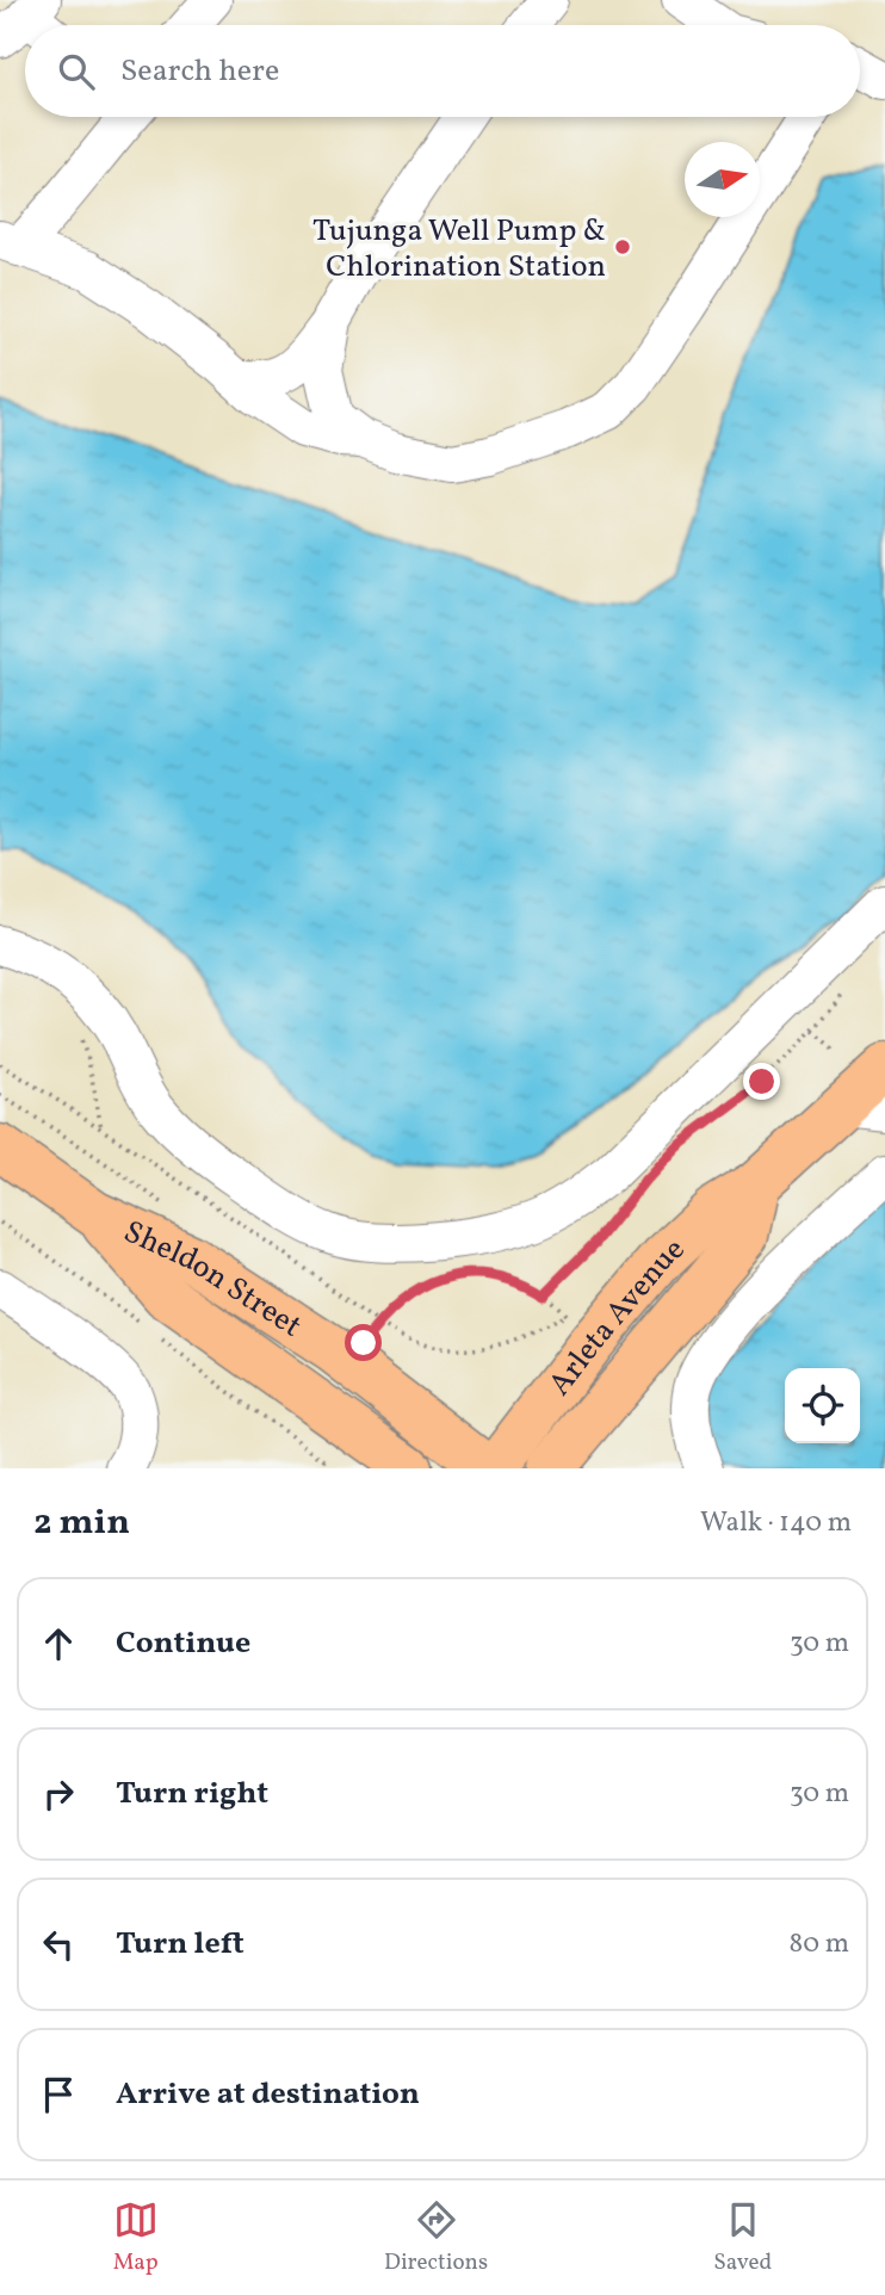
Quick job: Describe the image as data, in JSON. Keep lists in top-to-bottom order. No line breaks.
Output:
{"streets":{"main road":["Sheldon Street","Arleta Avenue"]},"places":["Tujunga Well Pump & Chlorination Station"],"north":"right","page":{"search":"Search here","heading":["2 min","Walk · 140 m"],"list":[["Continue","30 m"],["Turn right","30 m"],["Turn left","80 m"],"Arrive at destination"],"nav":["Map","Directions","Saved"]}}
